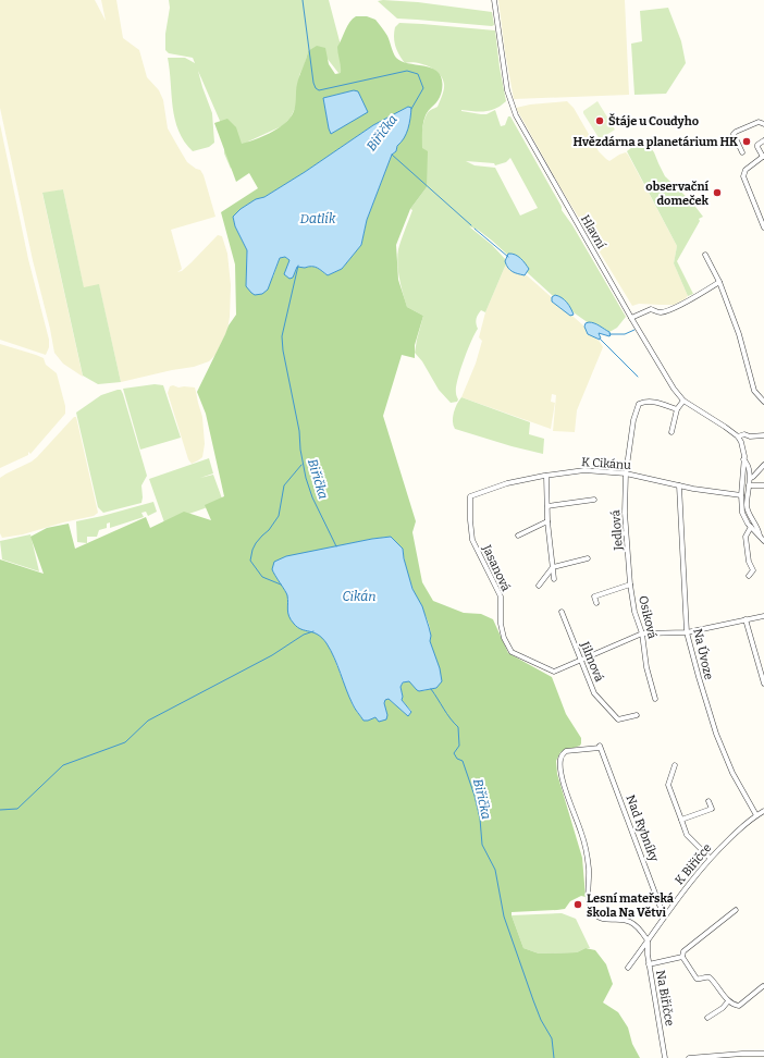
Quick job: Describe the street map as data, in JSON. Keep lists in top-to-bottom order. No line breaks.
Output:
{"streets":{"street":["Hlavní","K Cikánu","Jedlová","Jasanová","Osiková","Na Úvoze","Jilmová","Nad Rybníky","K Biřičce","Na Biřičce"]},"crossings":[["K Cikánu","Jedlová"],["K Cikánu","Jasanová"],["K Cikánu","Na Úvoze"],["Jedlová","Osiková"],["Jasanová","Jilmová"],["Na Úvoze","K Biřičce"],["Nad Rybníky","K Biřičce"],["Nad Rybníky","Na Biřičce"],["K Biřičce","Na Biřičce"]],"water":["Biřička","Datlík","Cikán"],"places":["Štáje u Coudyho","Hvězdárna a planetárium HK","observační domeček","Lesní mateřská škola Na Větvi"]}
